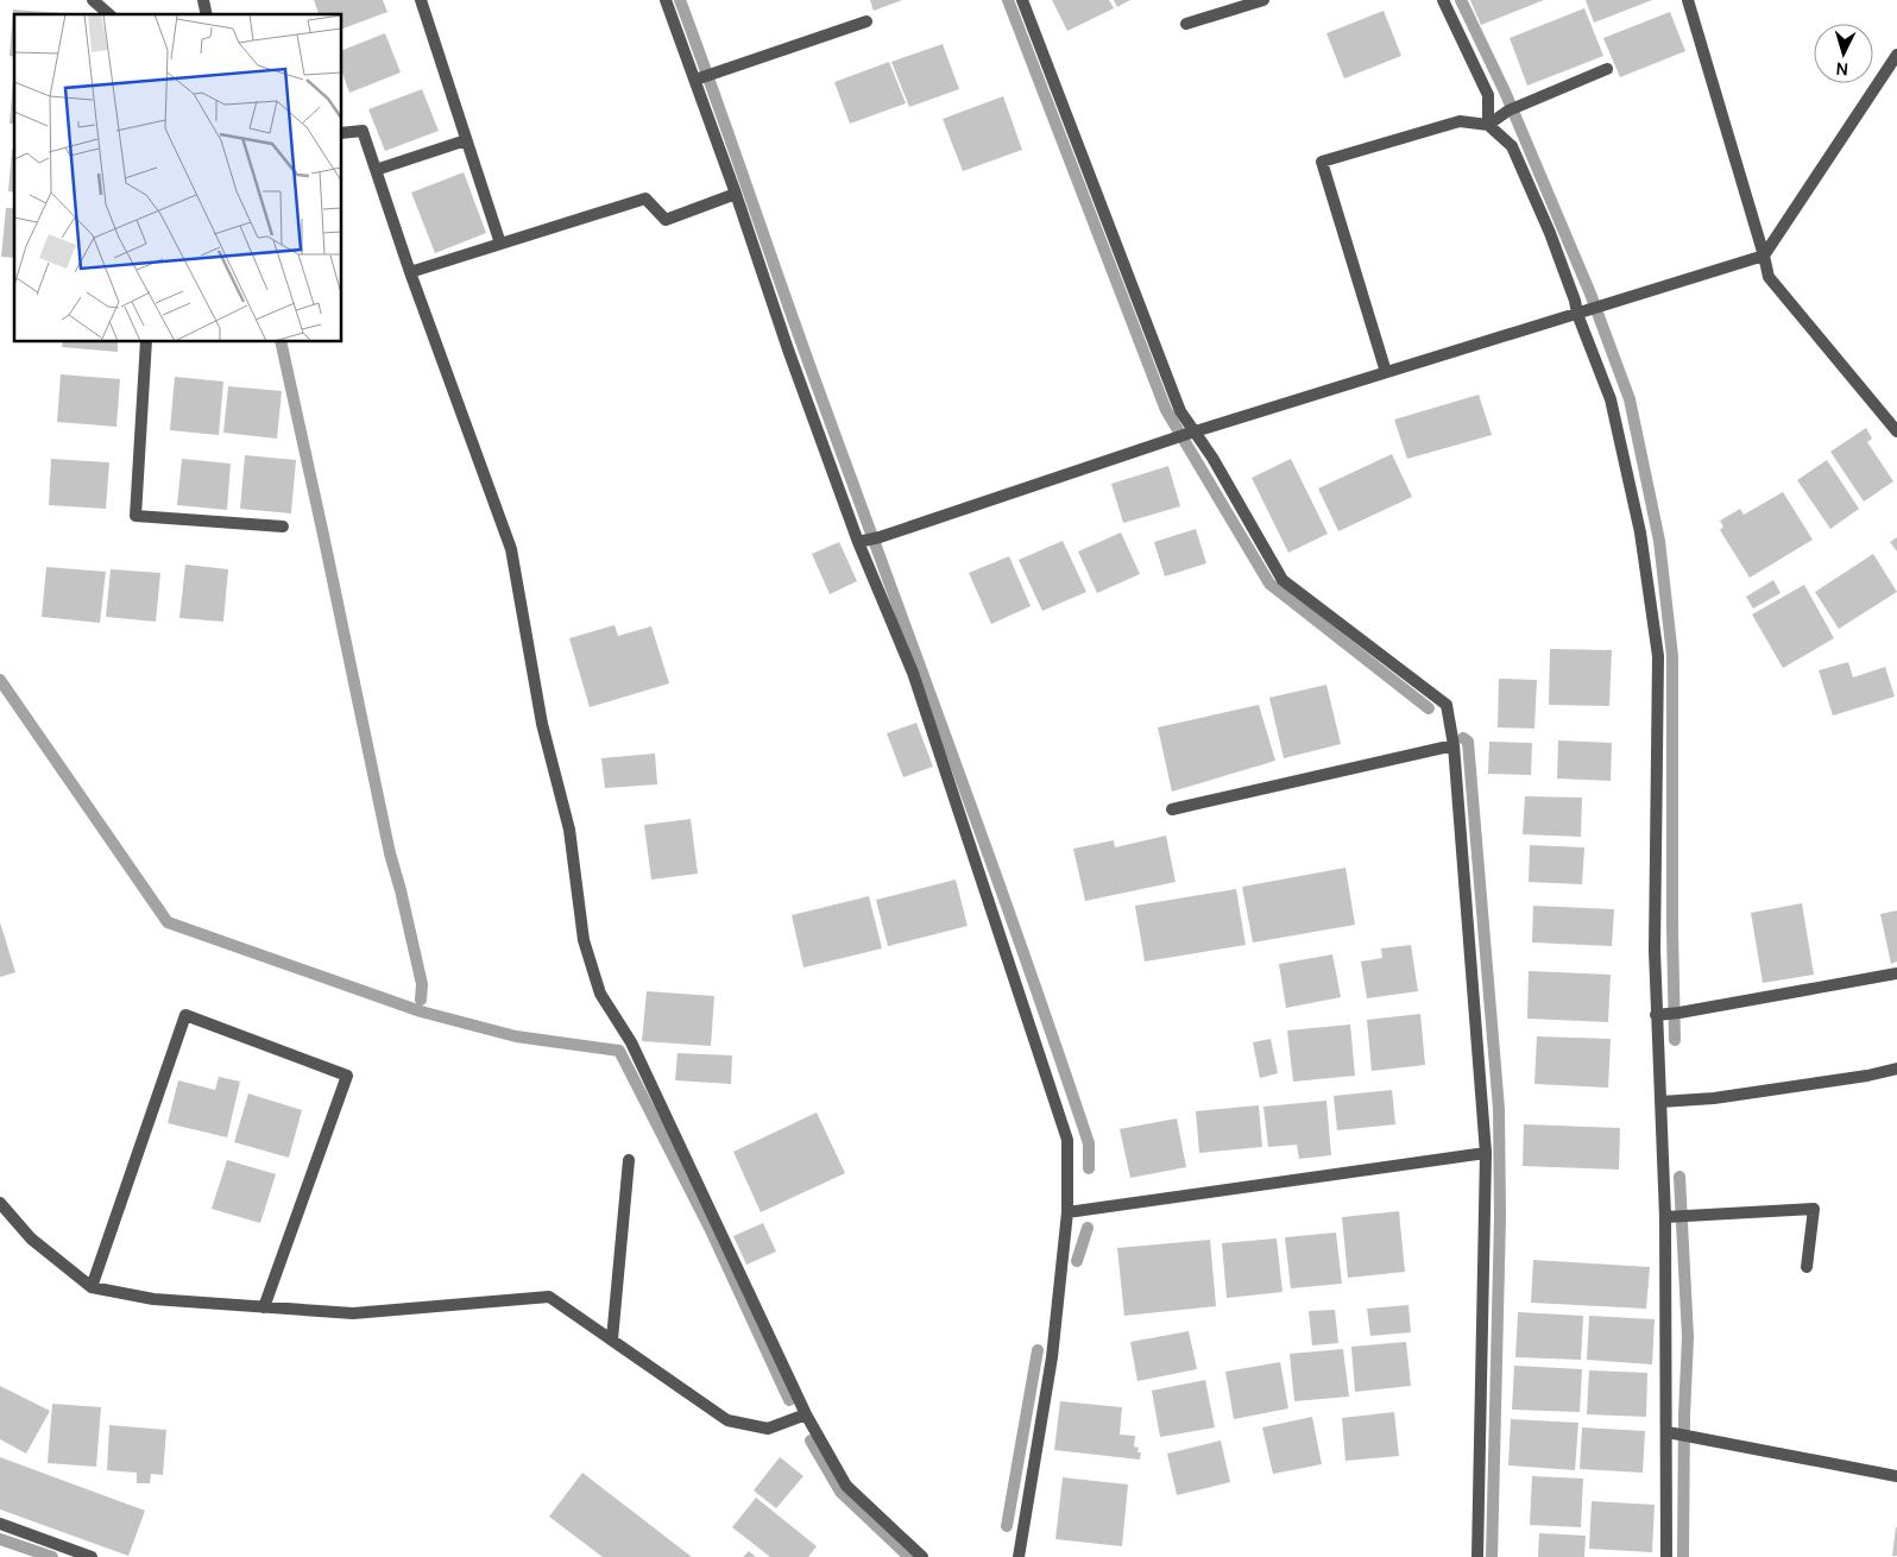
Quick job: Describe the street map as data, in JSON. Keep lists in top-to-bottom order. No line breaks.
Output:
{"north":"bottom"}
